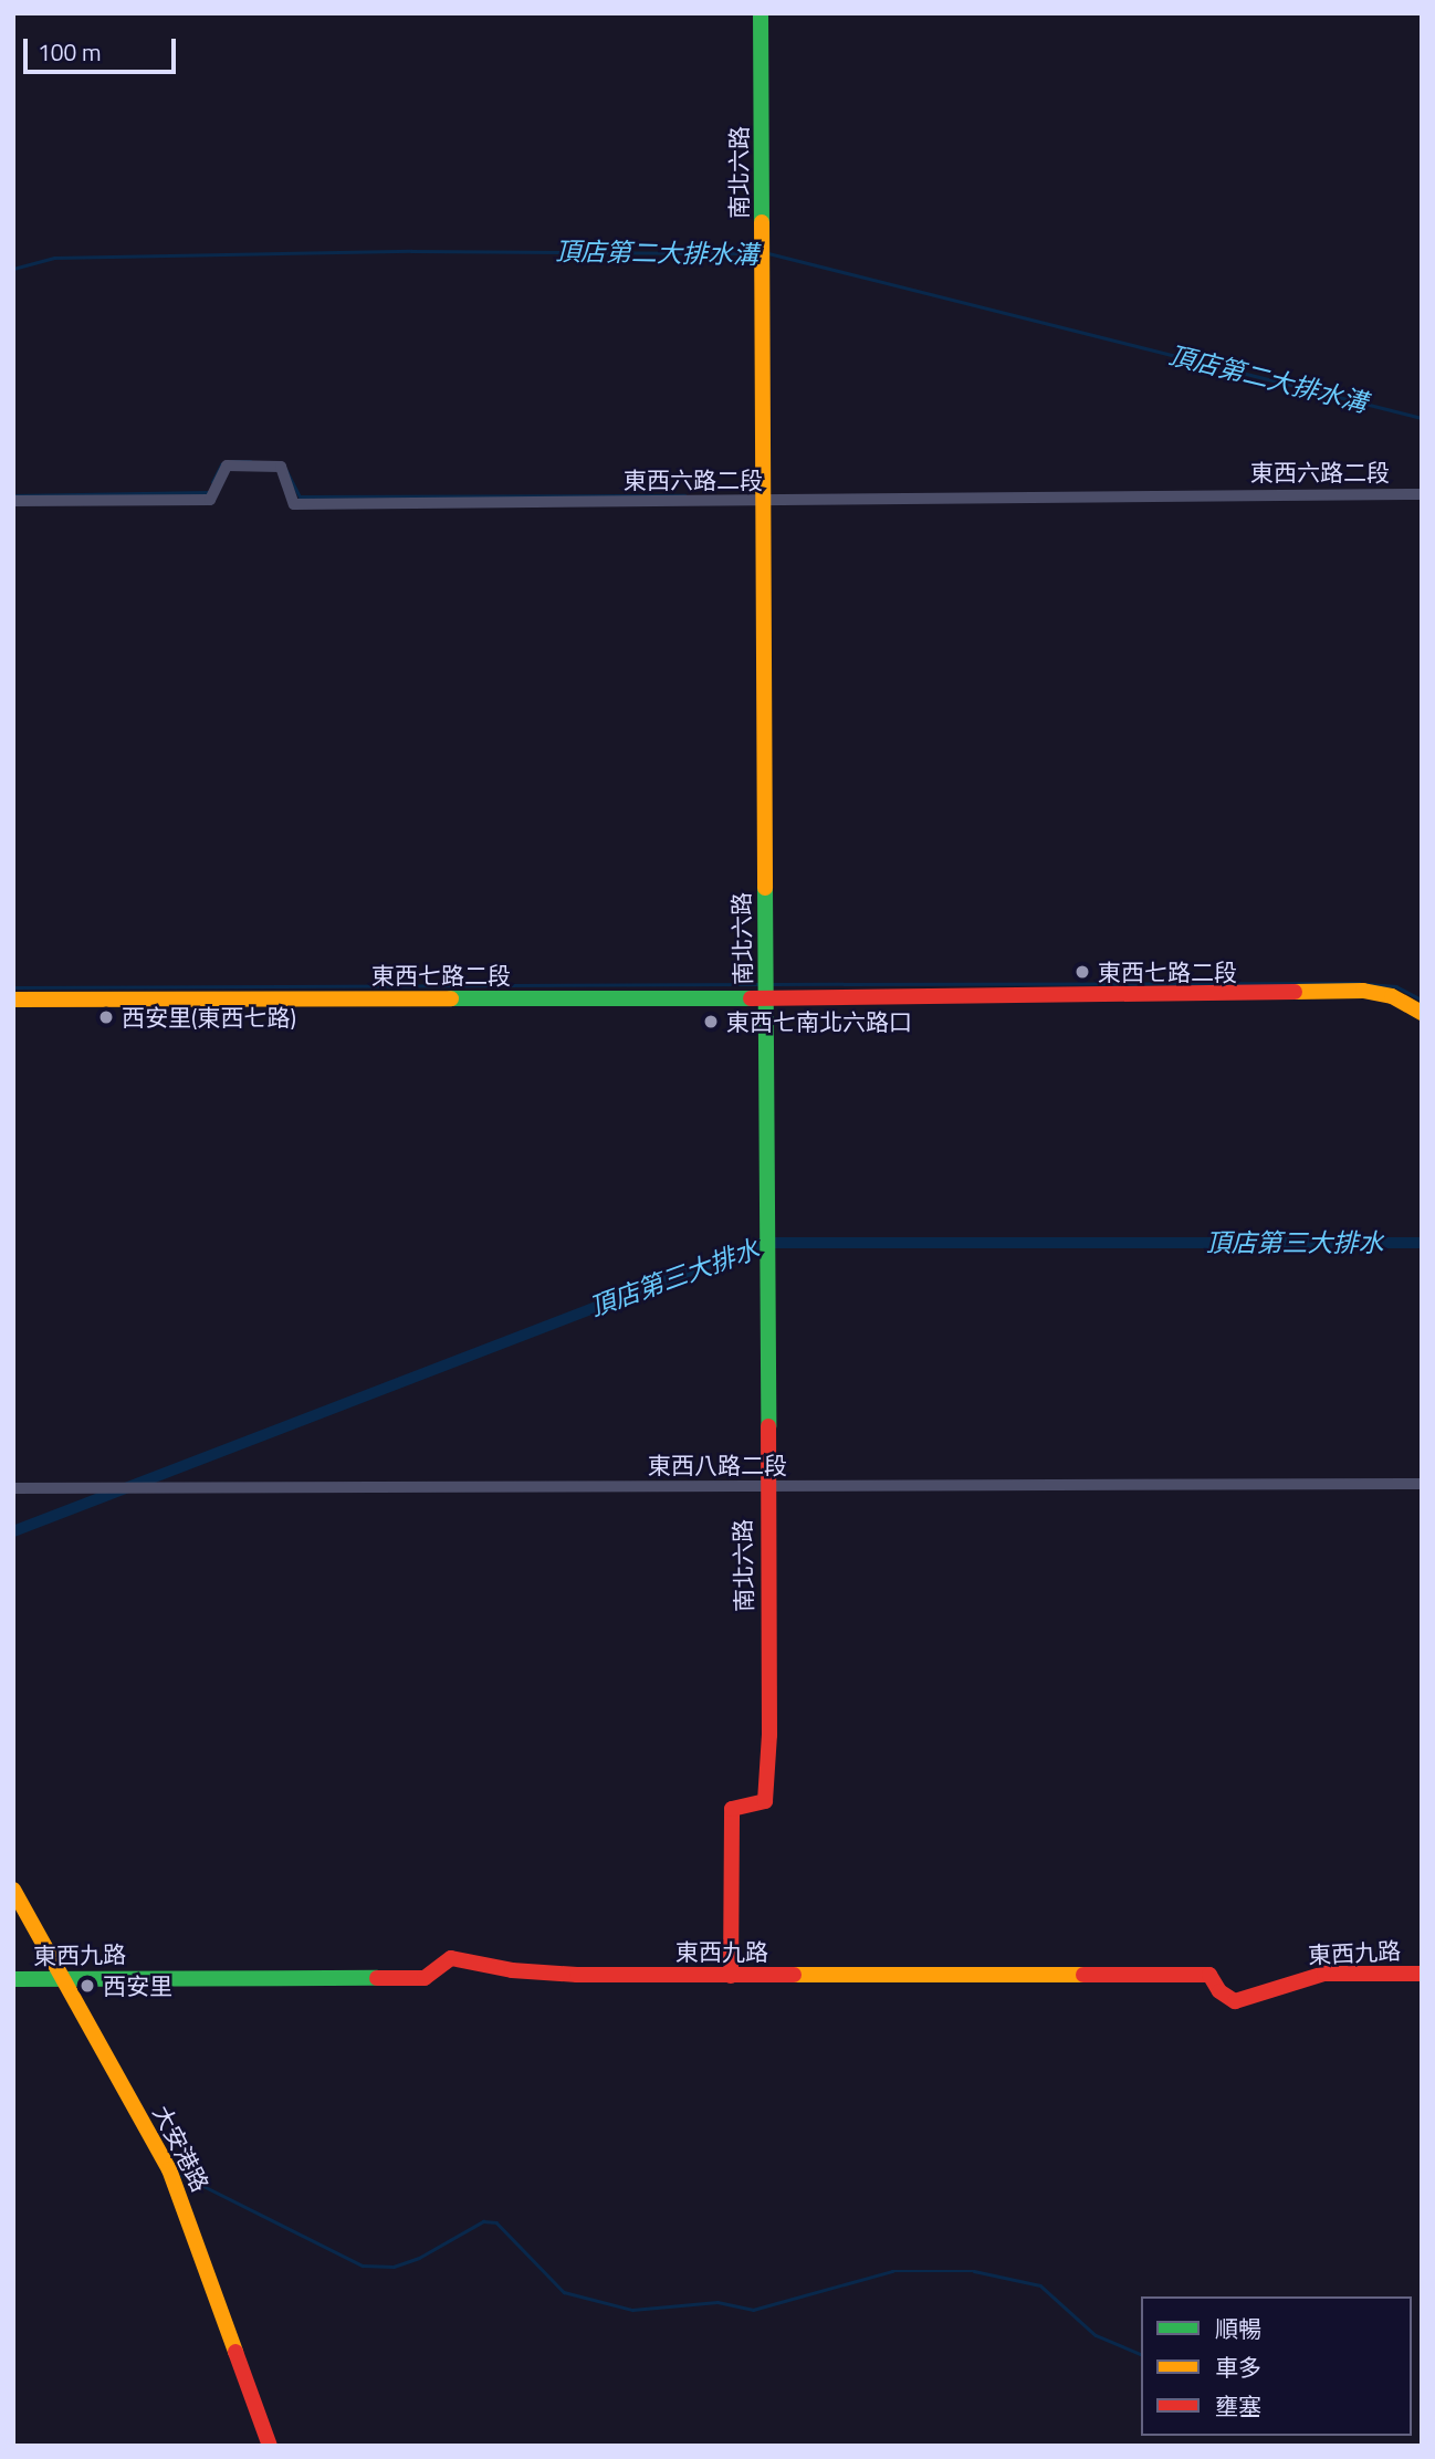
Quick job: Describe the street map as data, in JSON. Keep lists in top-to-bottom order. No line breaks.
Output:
{"streets":{"street":["南北六路","東西六路二段","東西七路二段","東西八路二段","東西九路","大安港路"]},"crossings":[["南北六路","東西六路二段"],["南北六路","東西七路二段"],["南北六路","東西八路二段"],["南北六路","東西九路"],["東西九路","大安港路"]],"water":["頂店第二大排水溝","頂店第三大排水"],"places":["東西七路二段","西安里(東西七路)","東西七南北六路口","西安里"],"legend":["順暢","車多","壅塞"],"scale_bar":"100 m"}
